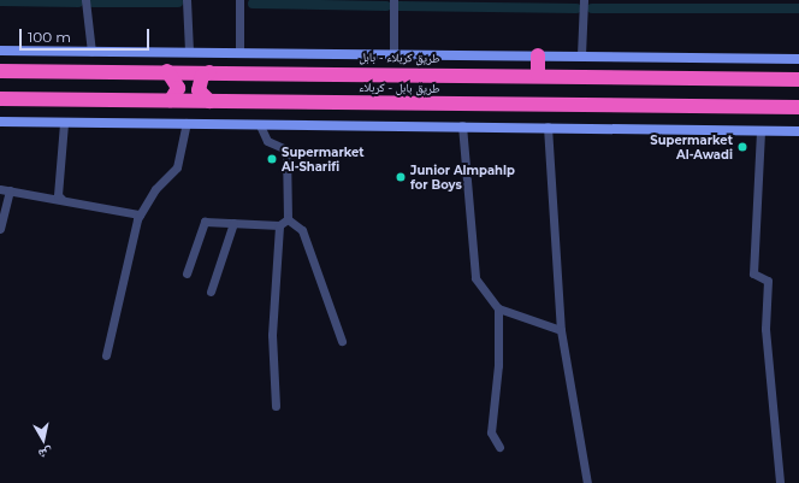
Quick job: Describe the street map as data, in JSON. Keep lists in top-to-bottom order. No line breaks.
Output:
{"streets":{"highway":["طريق كربلاء - بابل","طريق بابل - كربلاء"]},"places":["Supermarket Al-Awadi","Supermarket Al-Sharifi","Junior Almpahlp for Boys"],"scale_bar":"100 m","north":"bottom"}
